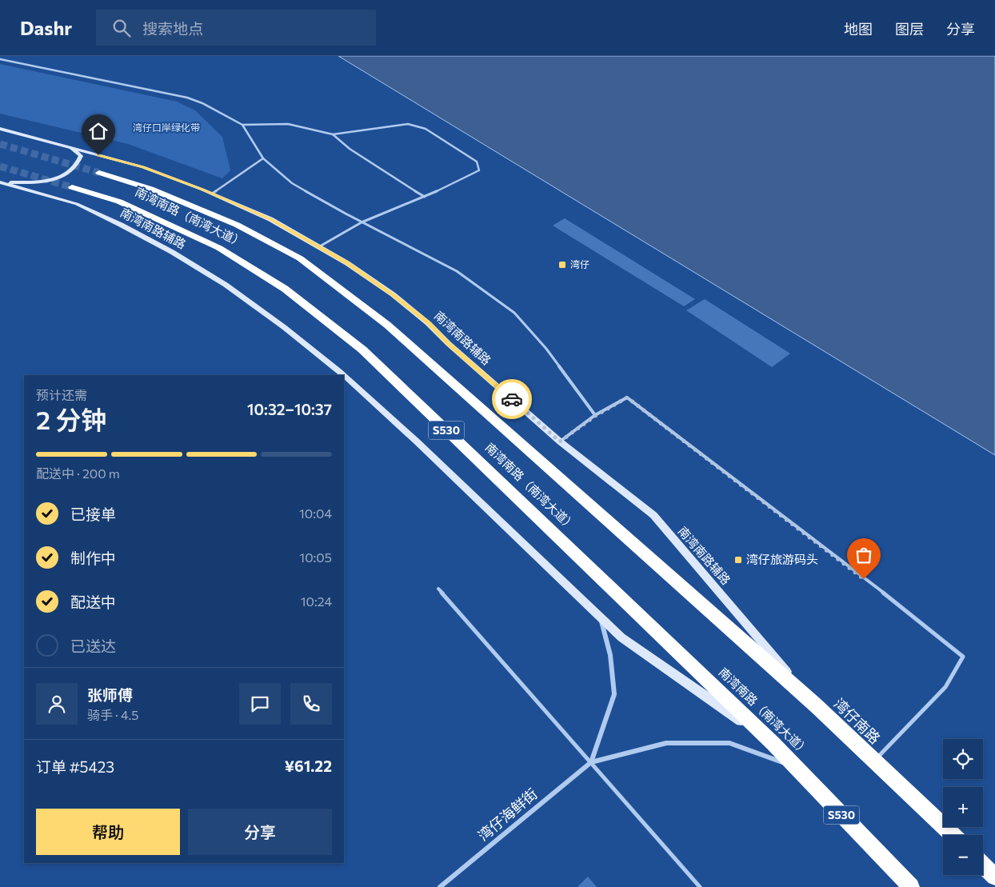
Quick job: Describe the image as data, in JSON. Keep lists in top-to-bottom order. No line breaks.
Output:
{"streets":{"highway":["南湾南路（南湾大道）","S530","湾仔南路"],"main road":["南湾南路辅路"],"street":["湾仔海鲜街"]},"crossings":[["南湾南路（南湾大道）","南湾南路辅路"],["南湾南路（南湾大道）","湾仔南路"],["南湾南路辅路","湾仔南路"]],"parks":["湾仔口岸绿化带"],"places":{"transit":["湾仔","湾仔旅游码头"]},"page":{"header":"Dashr","search":"搜索地点","nav":["地图","图层","分享"],"heading":["2 分钟","预计还需","10:32–10:37"],"panel":["张师傅","骑手 · 4.5","订单 #5423","¥61.22"],"bar":"配送中 · 200 m","list":[["已接单","10:04"],["制作中","10:05"],["配送中","10:24"],"已送达"],"map_buttons":["+","−"],"buttons":["帮助","分享"]}}
